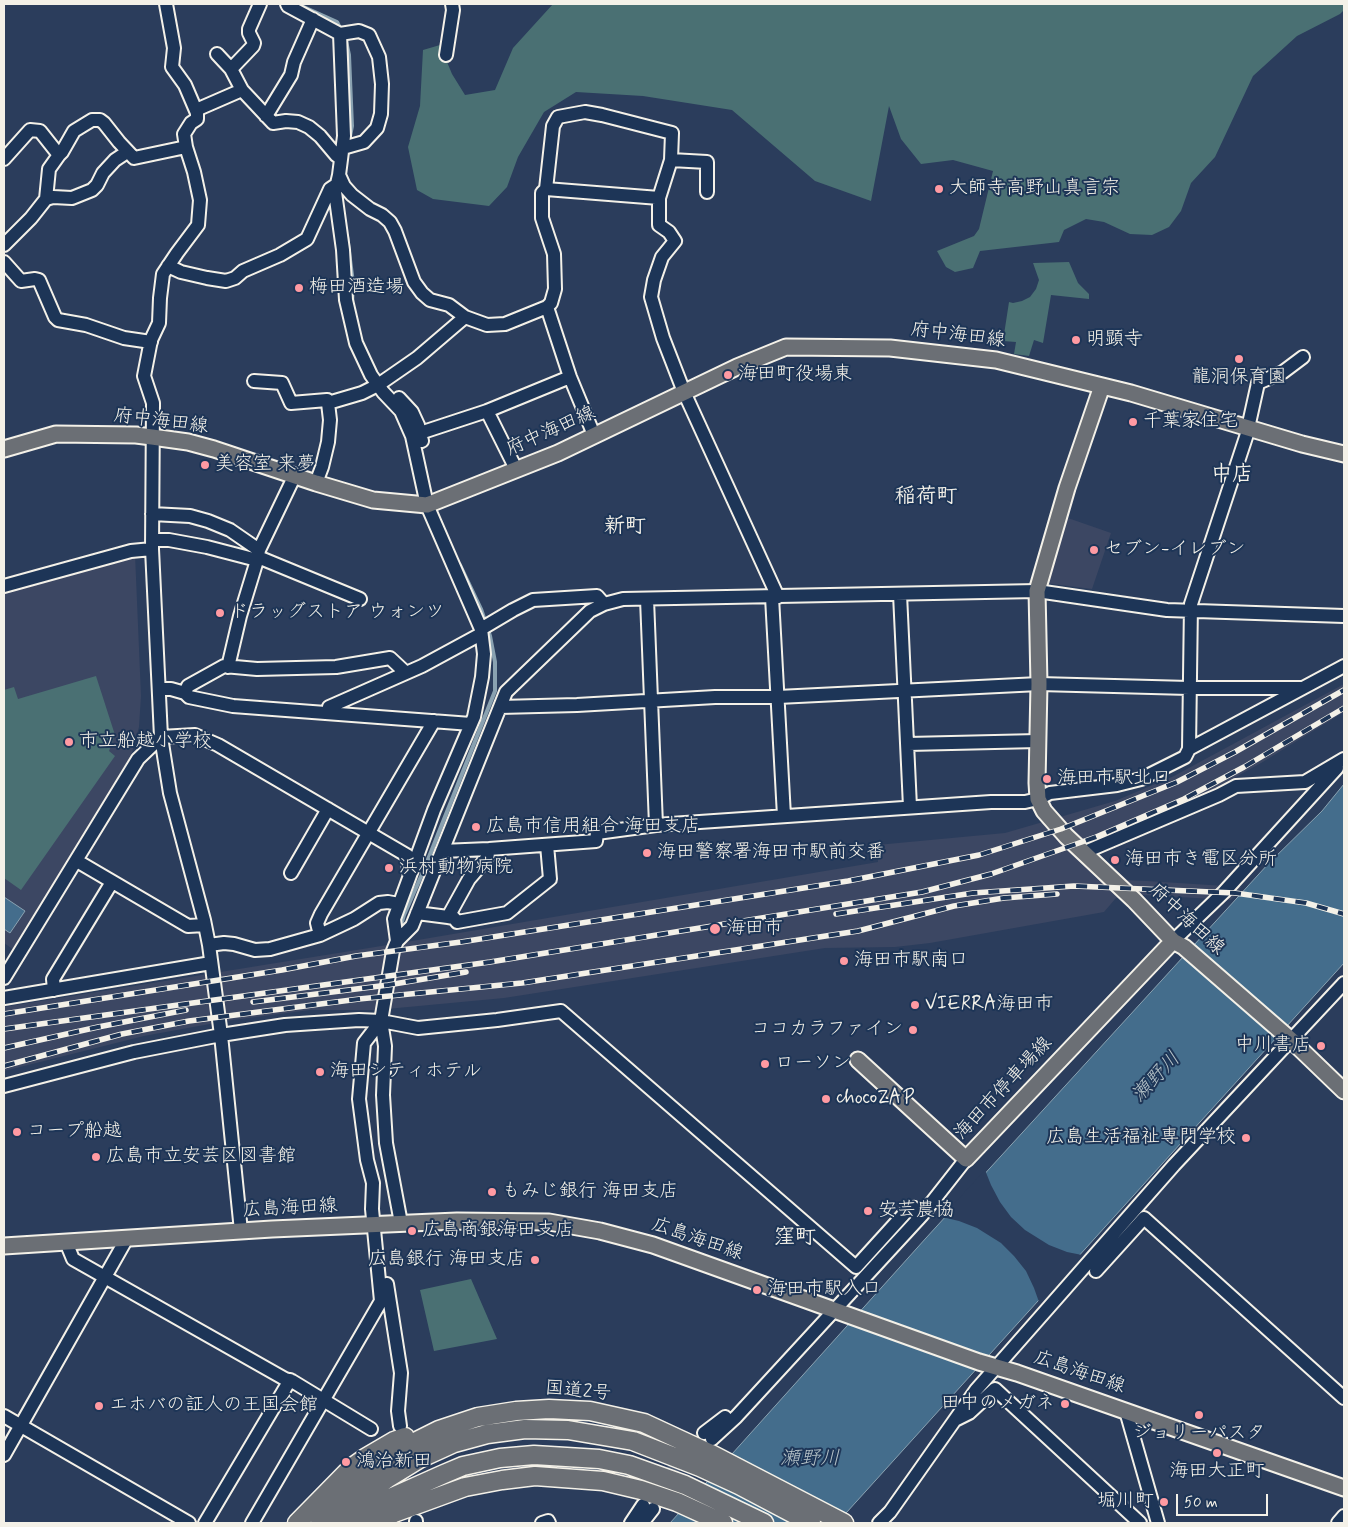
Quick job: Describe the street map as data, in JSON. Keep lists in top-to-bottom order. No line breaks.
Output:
{"streets":{"highway":["国道2号"],"main road":["府中海田線","海田市停車場線","広島海田線"]},"crossings":[["府中海田線","海田市停車場線"]],"districts":["中店","稲荷町","新町","窪町"],"water":["瀬野川"],"places":["大師寺高野山真言宗","梅田酒造場","明顕寺","龍洞保育園","海田町役場東","千葉家住宅","美容室 来夢","セブン-イレブン","ドラッグストア ウォンツ","市立船越小学校","海田市駅北口","広島市信用組合 海田支店","海田警察署海田市駅前交番","海田市き電区分所","浜村動物病院","海田市","海田市駅南口","VIERRA海田市","ココカラファイン","中川書店","ローソン","海田シティホテル","chocoZAP","コープ船越","広島生活福祉専門学校","広島市立安芸区図書館","もみじ銀行 海田支店","安芸農協","広島商銀海田支店","広島銀行 海田支店","海田市駅入口","田中のメガネ","エホバの証人の王国会館","ジョリーパスタ","海田大正町","鴻治新田","堀川町"],"scale_bar":"50 m"}
